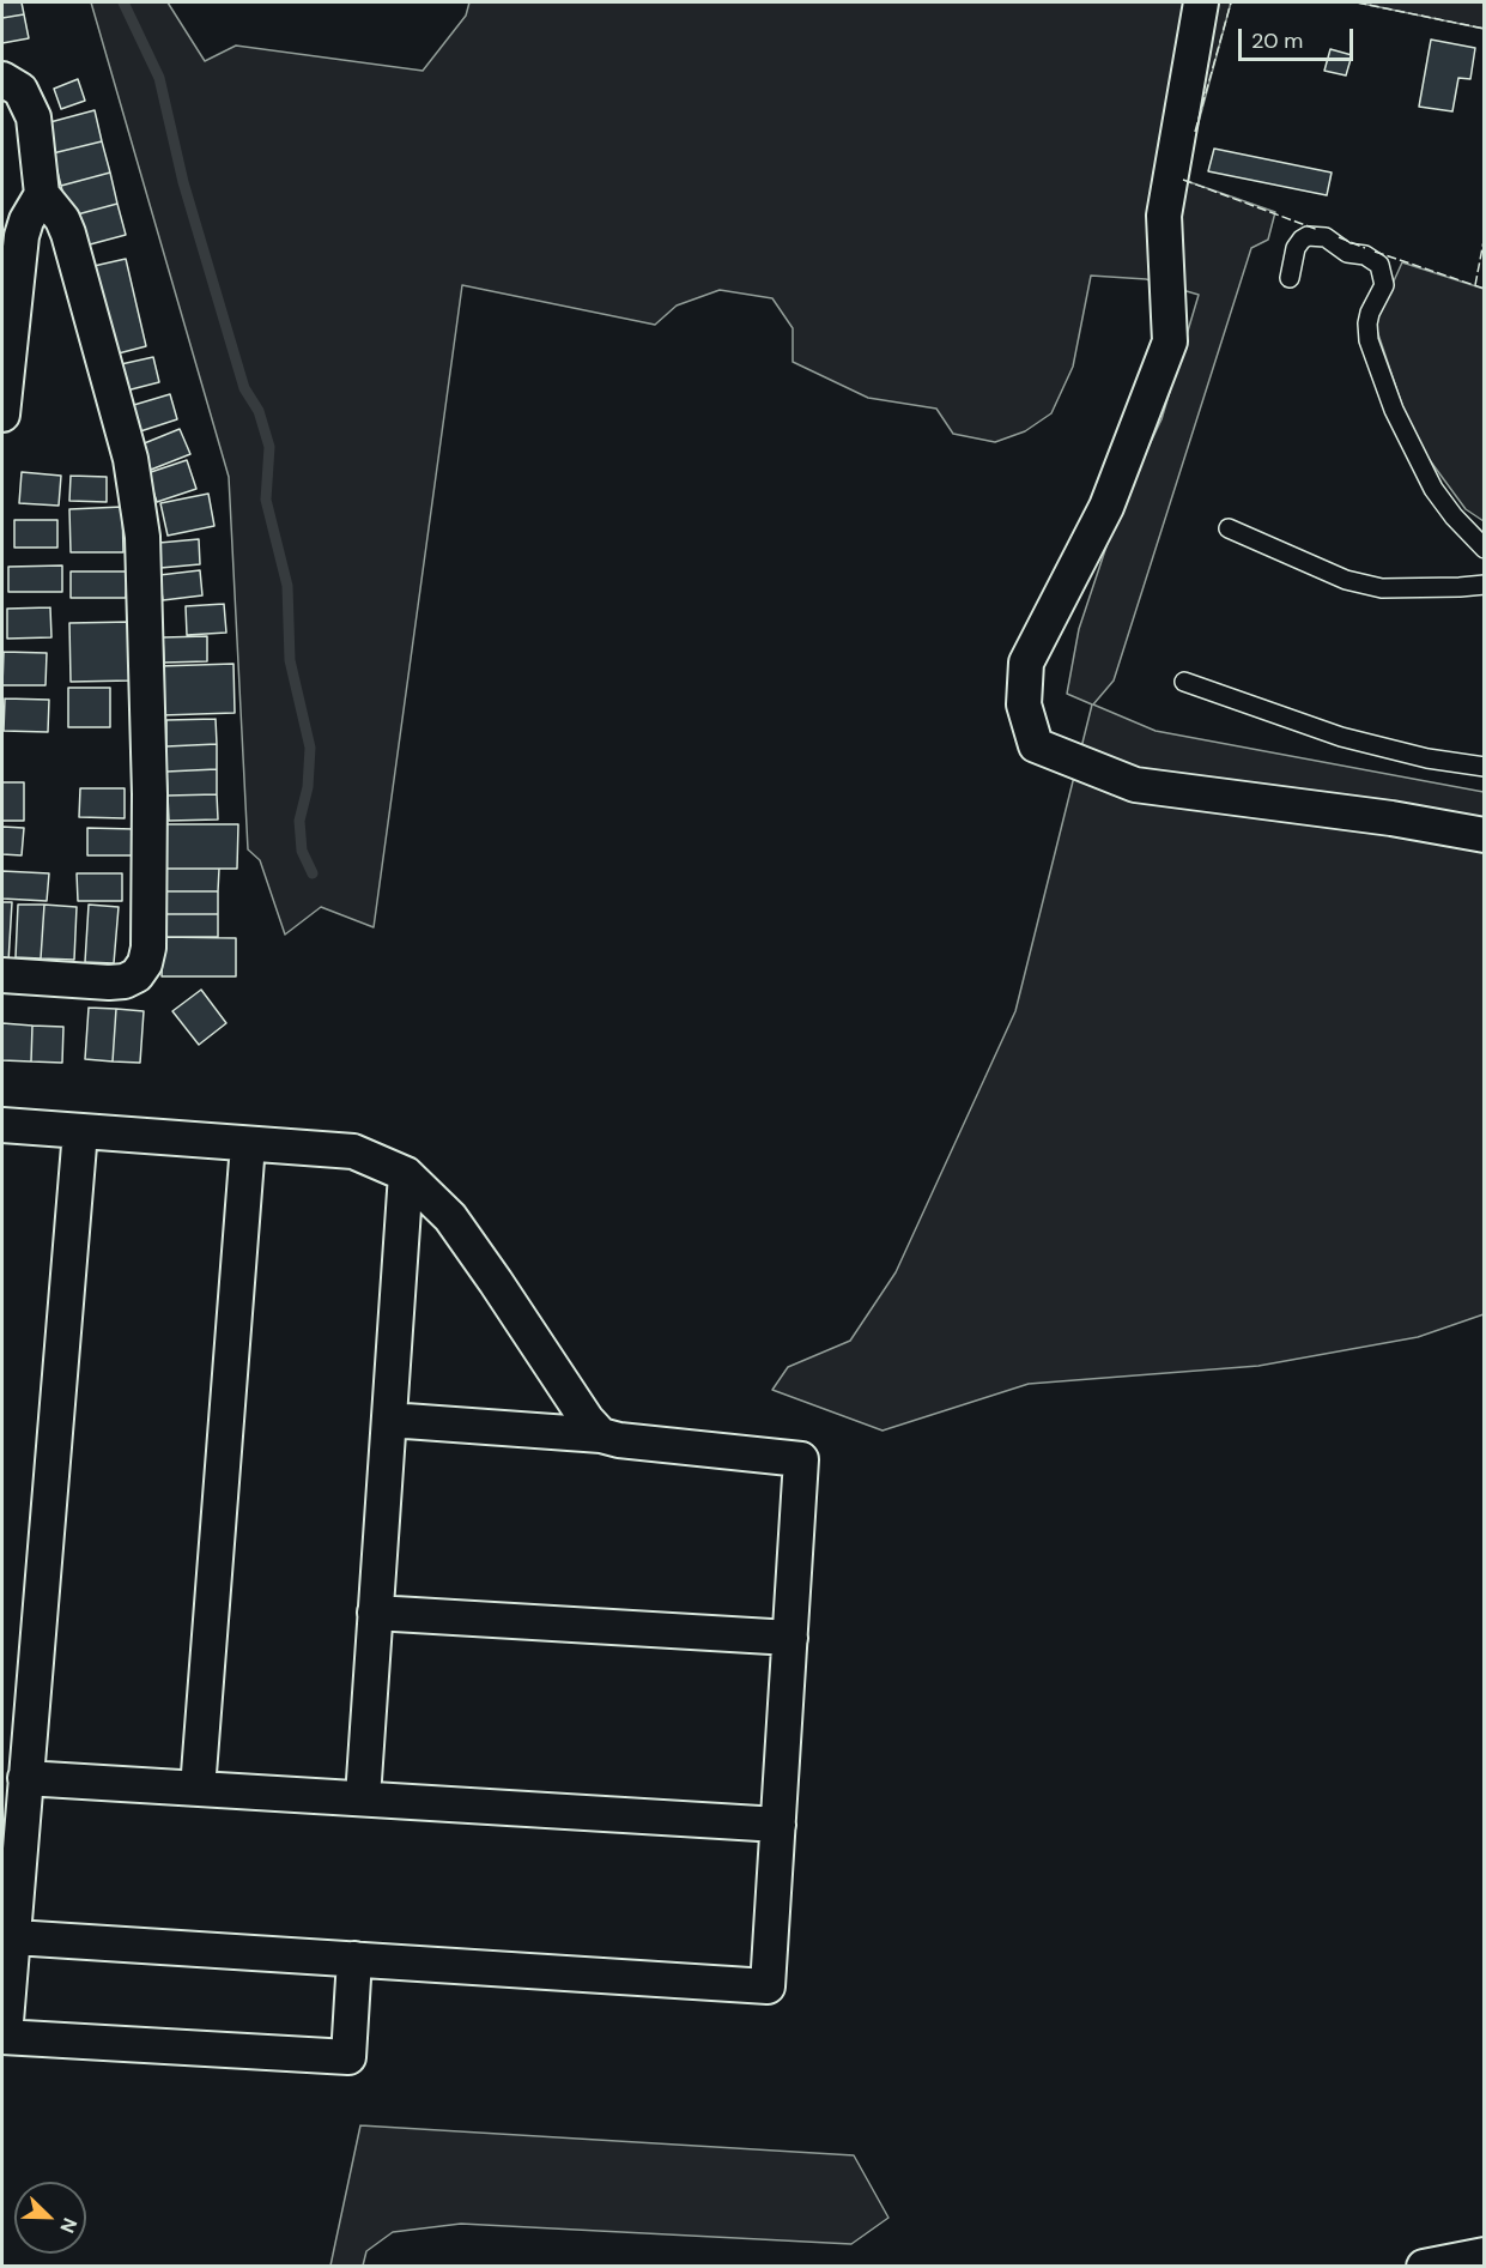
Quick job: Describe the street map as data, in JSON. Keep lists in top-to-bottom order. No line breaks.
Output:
{"scale_bar":"20 m","north":"bottom right"}
